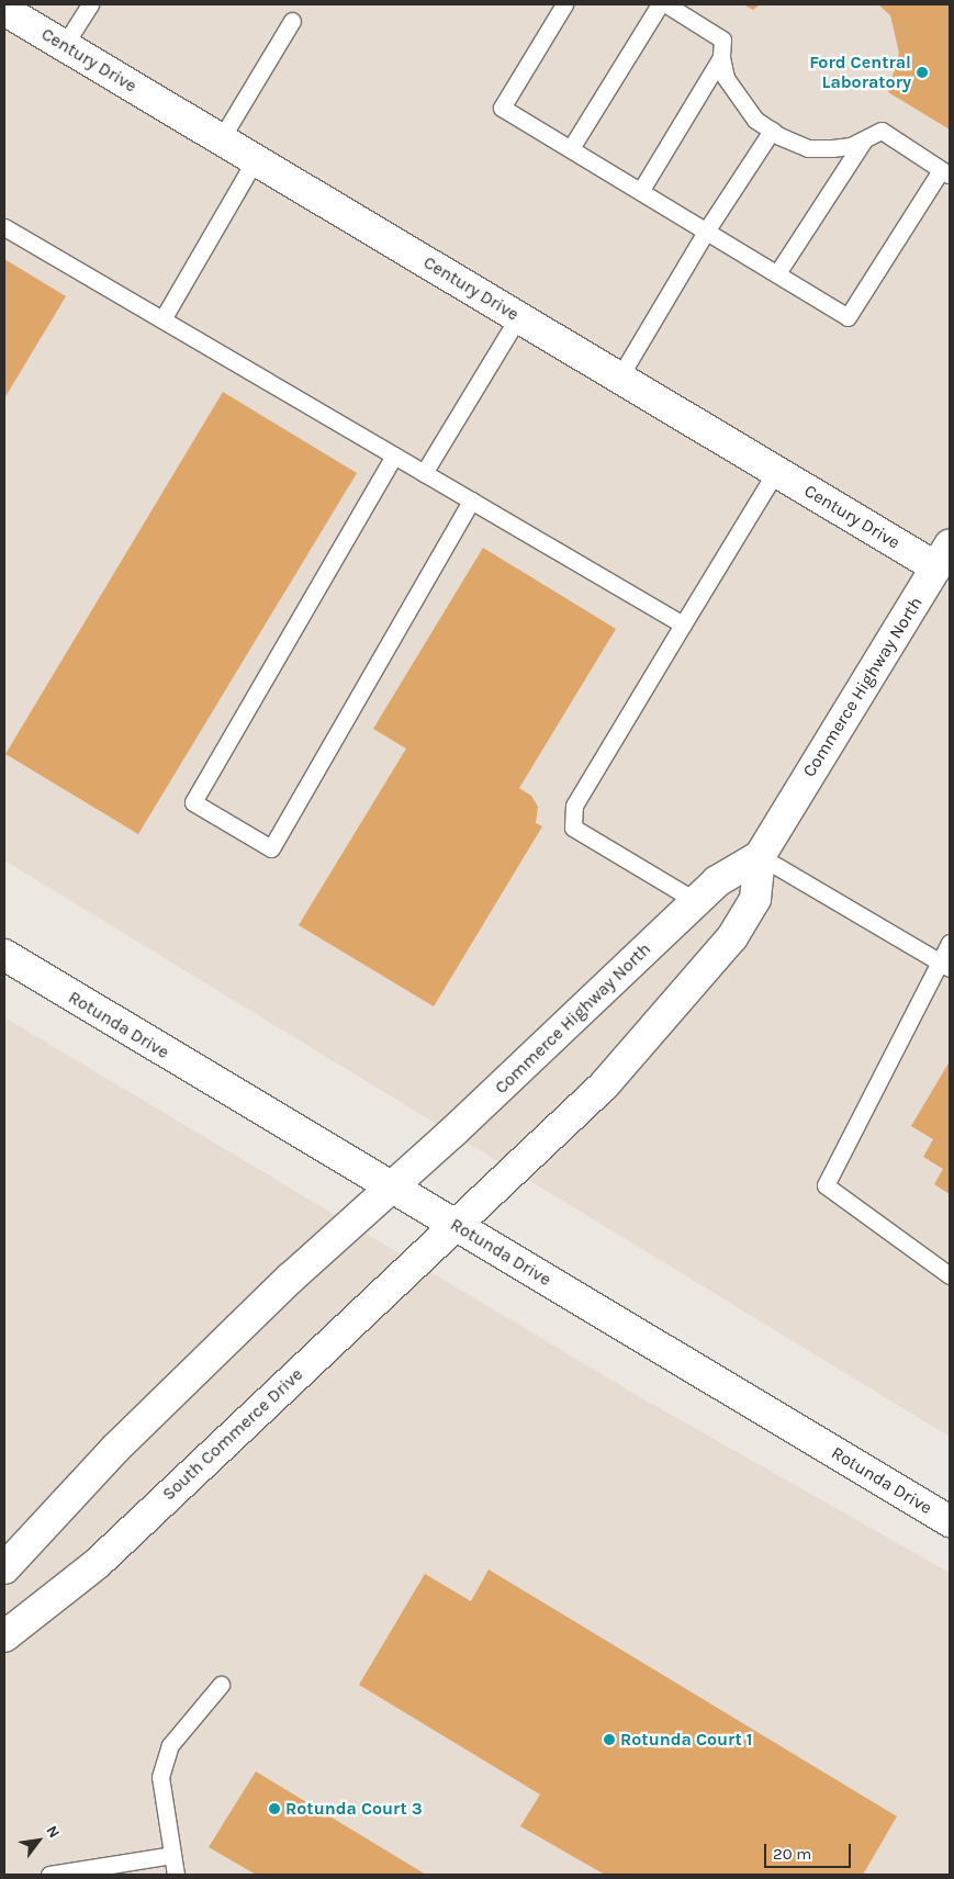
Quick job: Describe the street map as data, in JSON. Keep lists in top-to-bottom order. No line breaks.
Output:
{"streets":{"street":["Century Drive","Commerce Highway North","Rotunda Drive","South Commerce Drive"]},"crossings":[["Century Drive","Commerce Highway North"],["Commerce Highway North","Rotunda Drive"],["Commerce Highway North","South Commerce Drive"],["Rotunda Drive","South Commerce Drive"]],"places":["Ford Central Laboratory","Rotunda Court 1","Rotunda Court 3"],"scale_bar":"20 m","north":"top right"}
